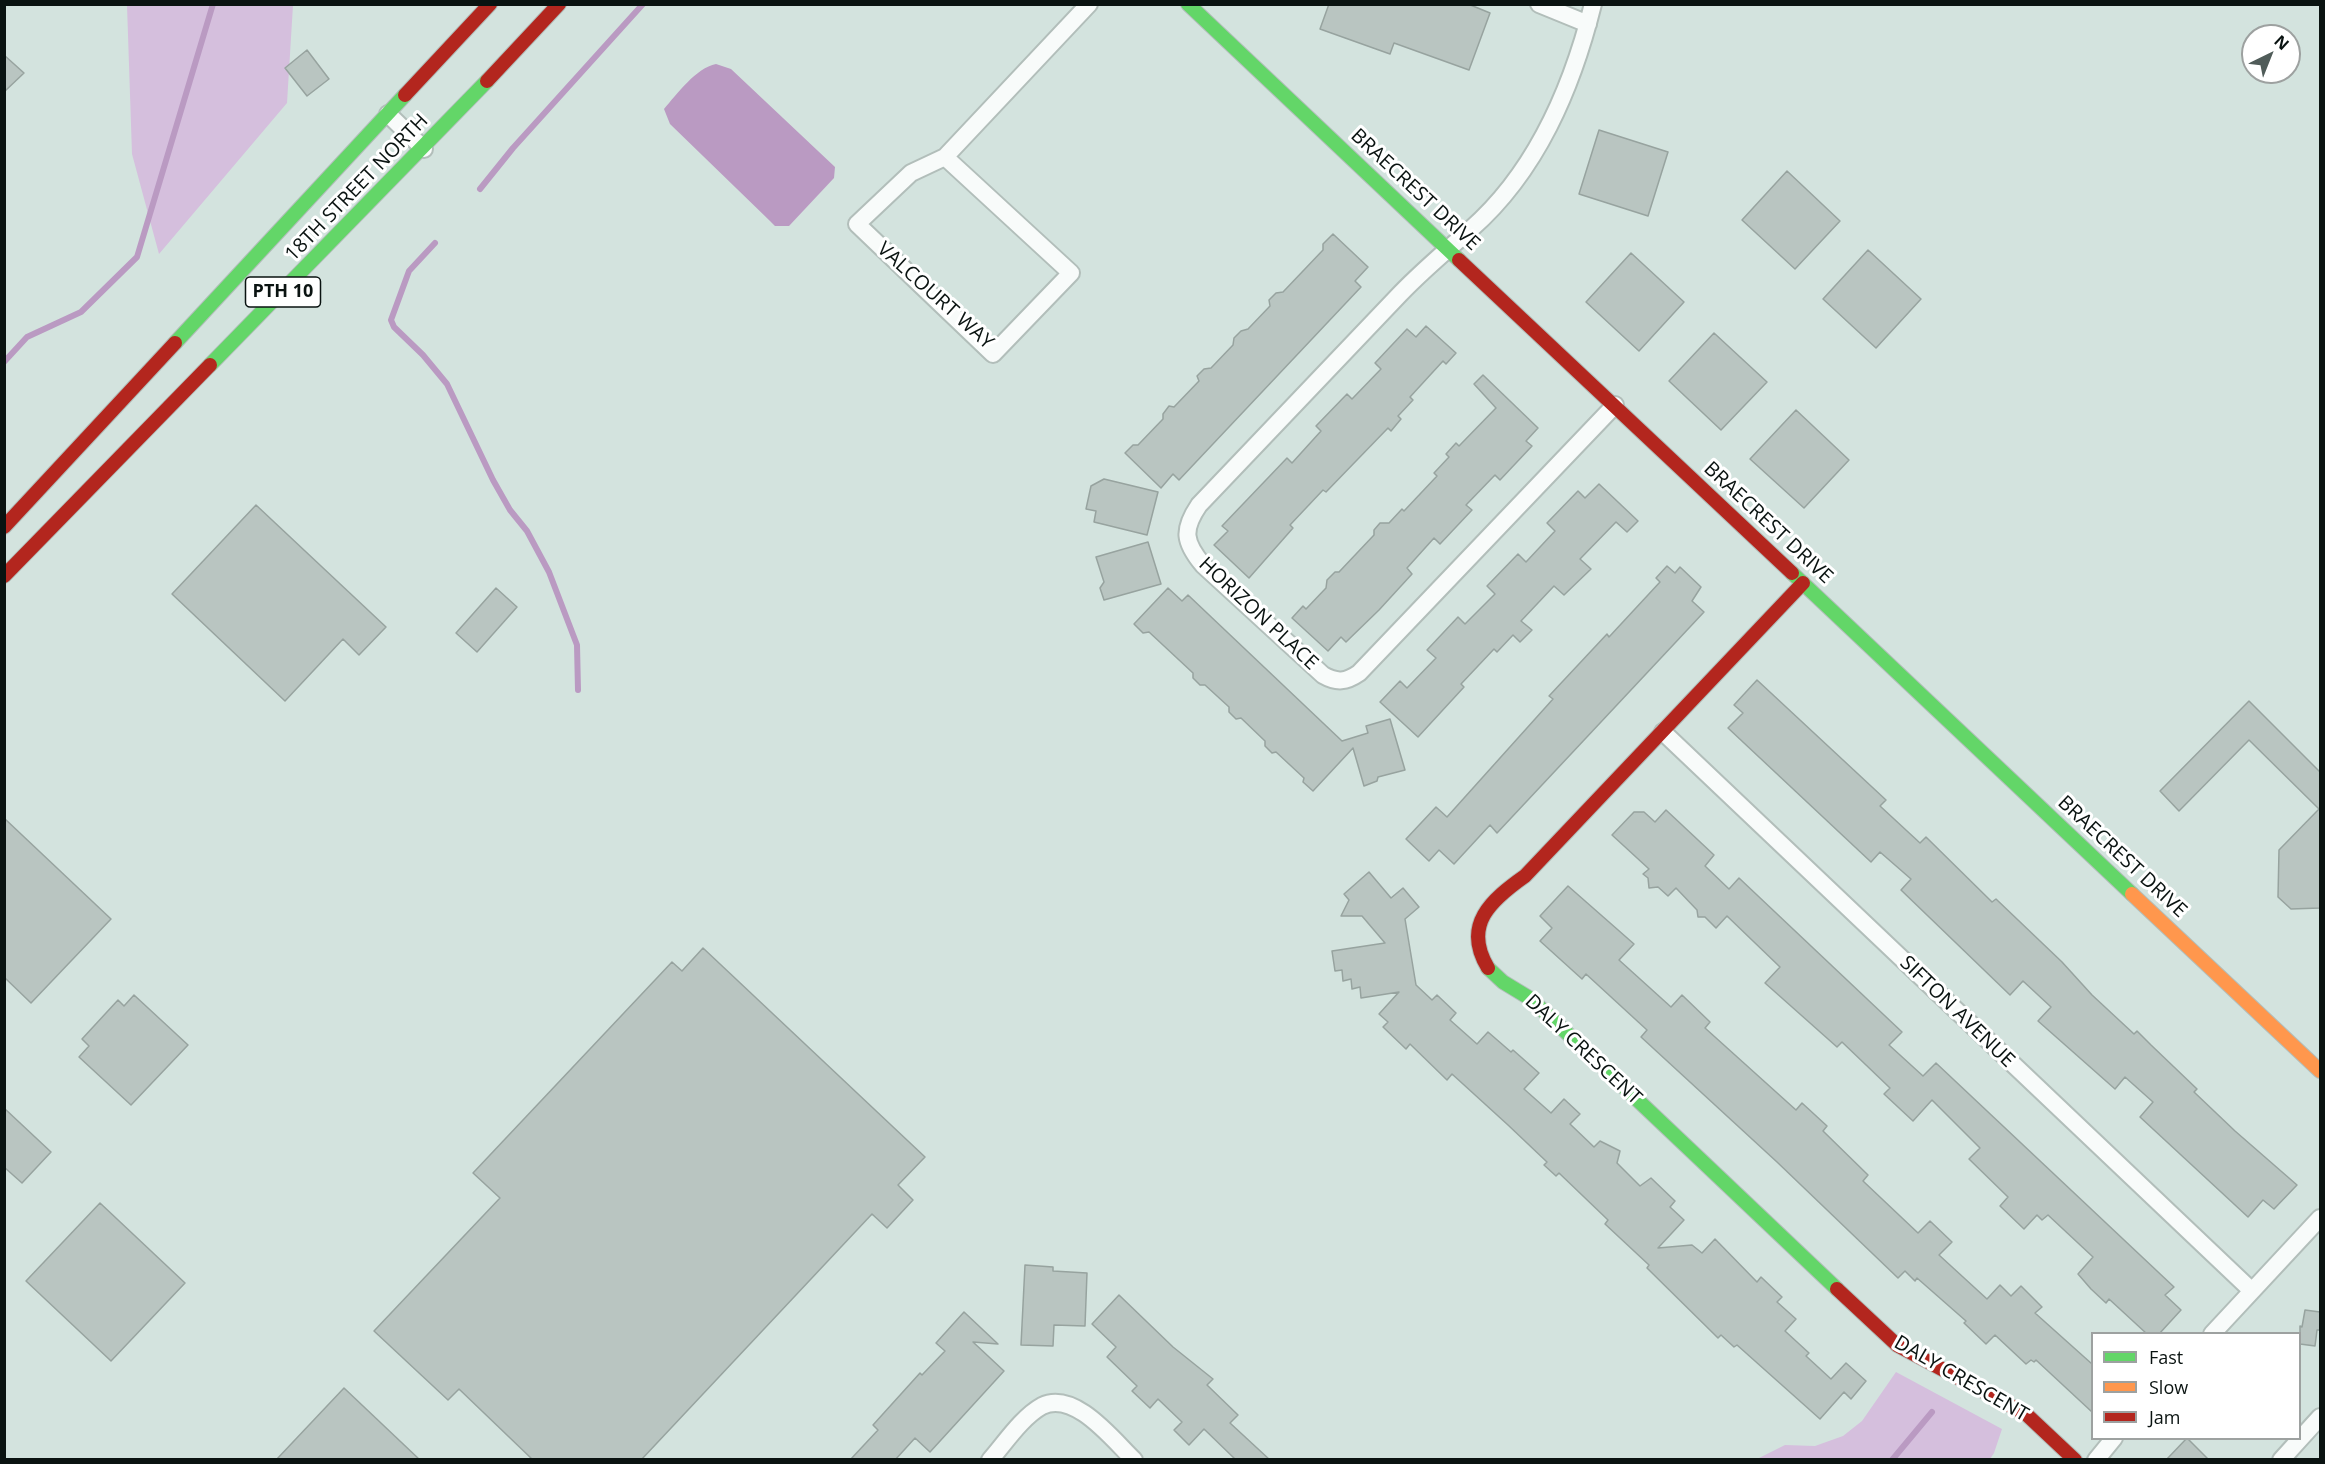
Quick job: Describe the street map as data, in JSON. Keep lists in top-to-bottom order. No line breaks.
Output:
{"streets":{"street":["18TH STREET NORTH","BRAECREST DRIVE","PTH 10","VALCOURT WAY","HORIZON PLACE","SIFTON AVENUE","DALY CRESCENT"]},"crossings":[["BRAECREST DRIVE","HORIZON PLACE"],["BRAECREST DRIVE","DALY CRESCENT"],["SIFTON AVENUE","DALY CRESCENT"]],"legend":["Fast","Slow","Jam"],"north":"top right"}
